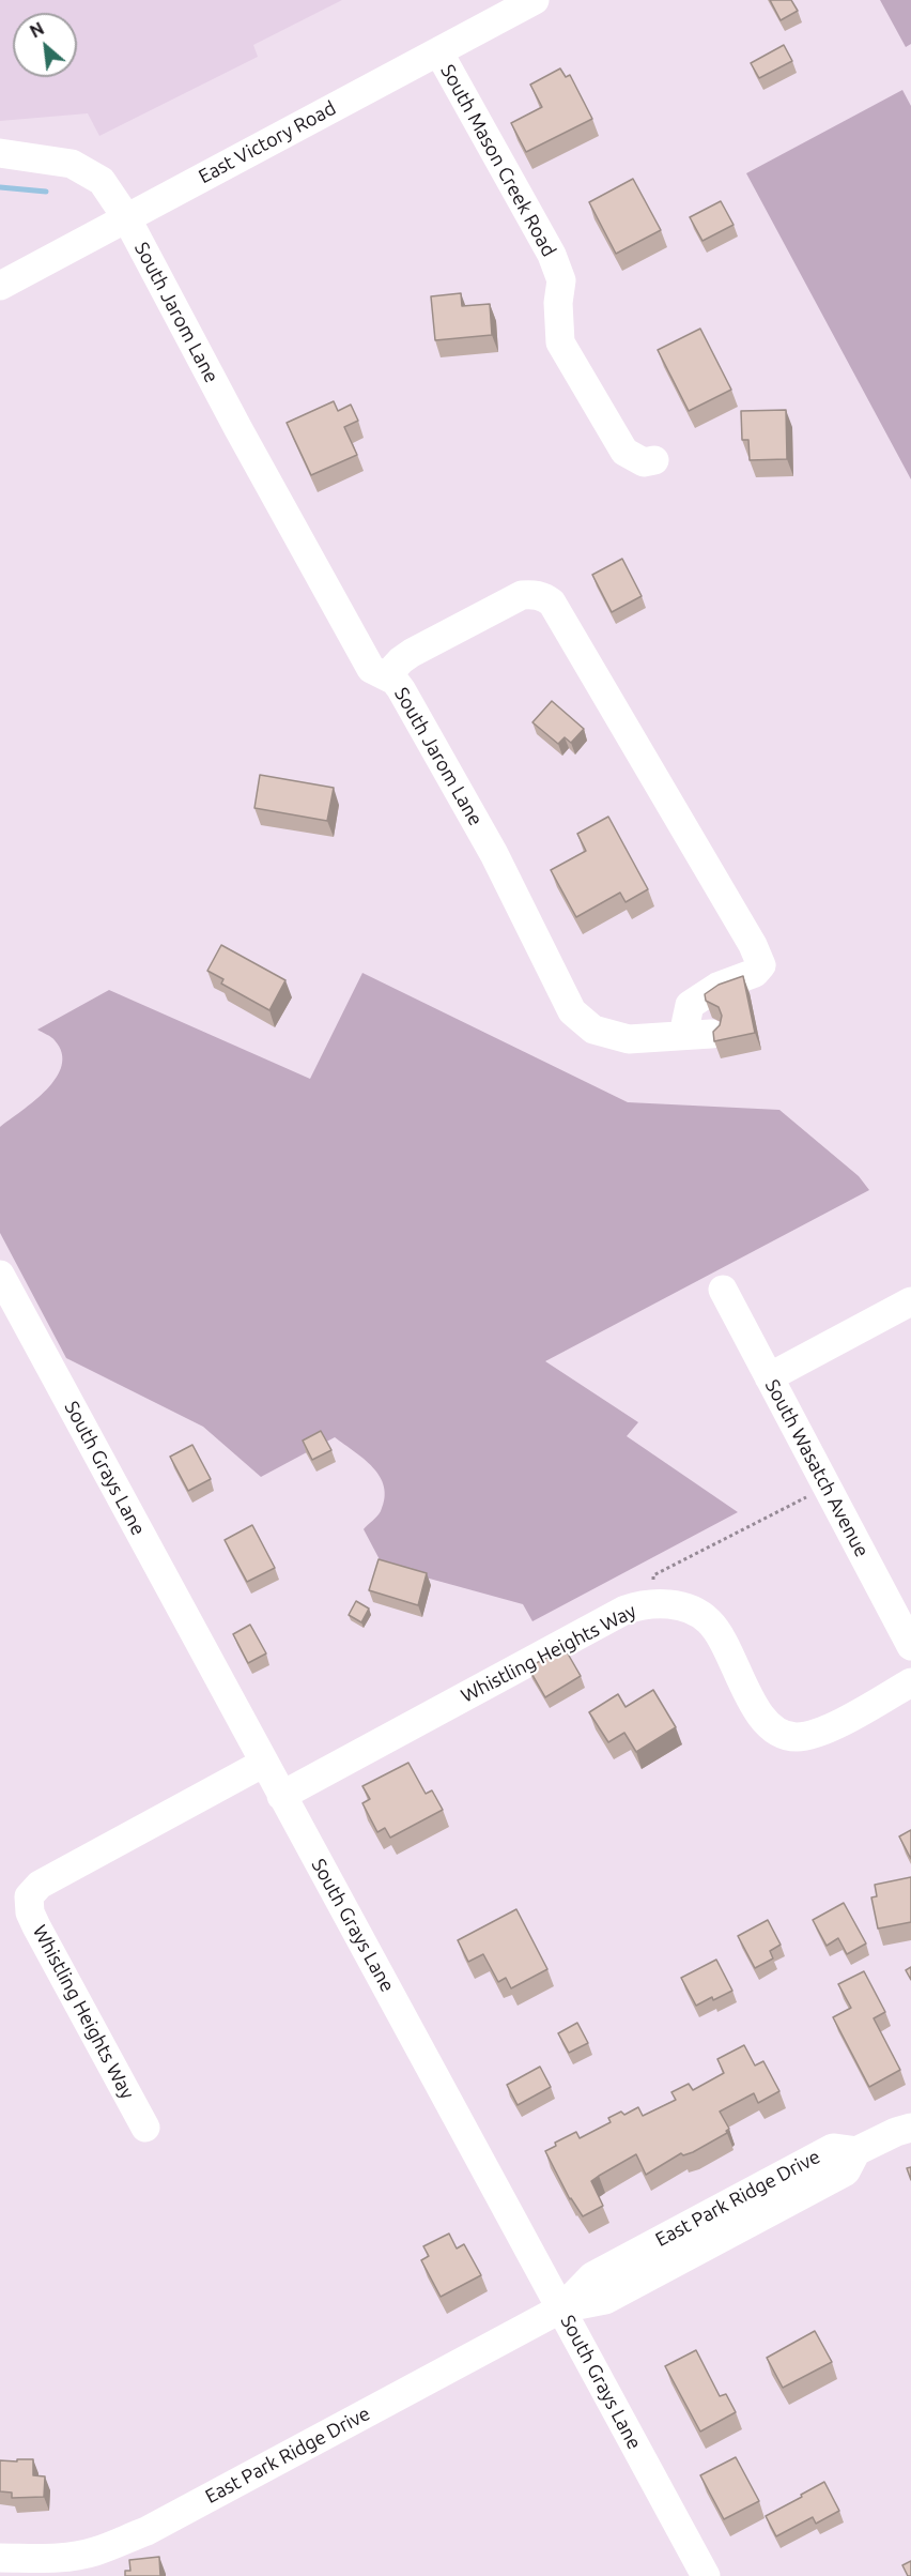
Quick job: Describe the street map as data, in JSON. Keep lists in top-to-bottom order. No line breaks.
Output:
{"streets":{"street":["East Victory Road","South Mason Creek Road","South Jarom Lane","South Grays Lane","South Wasatch Avenue","Whistling Heights Way","East Park Ridge Drive"]},"crossings":[["East Victory Road","South Mason Creek Road"],["East Victory Road","South Jarom Lane"],["South Grays Lane","Whistling Heights Way"],["South Grays Lane","East Park Ridge Drive"]],"north":"top left"}
